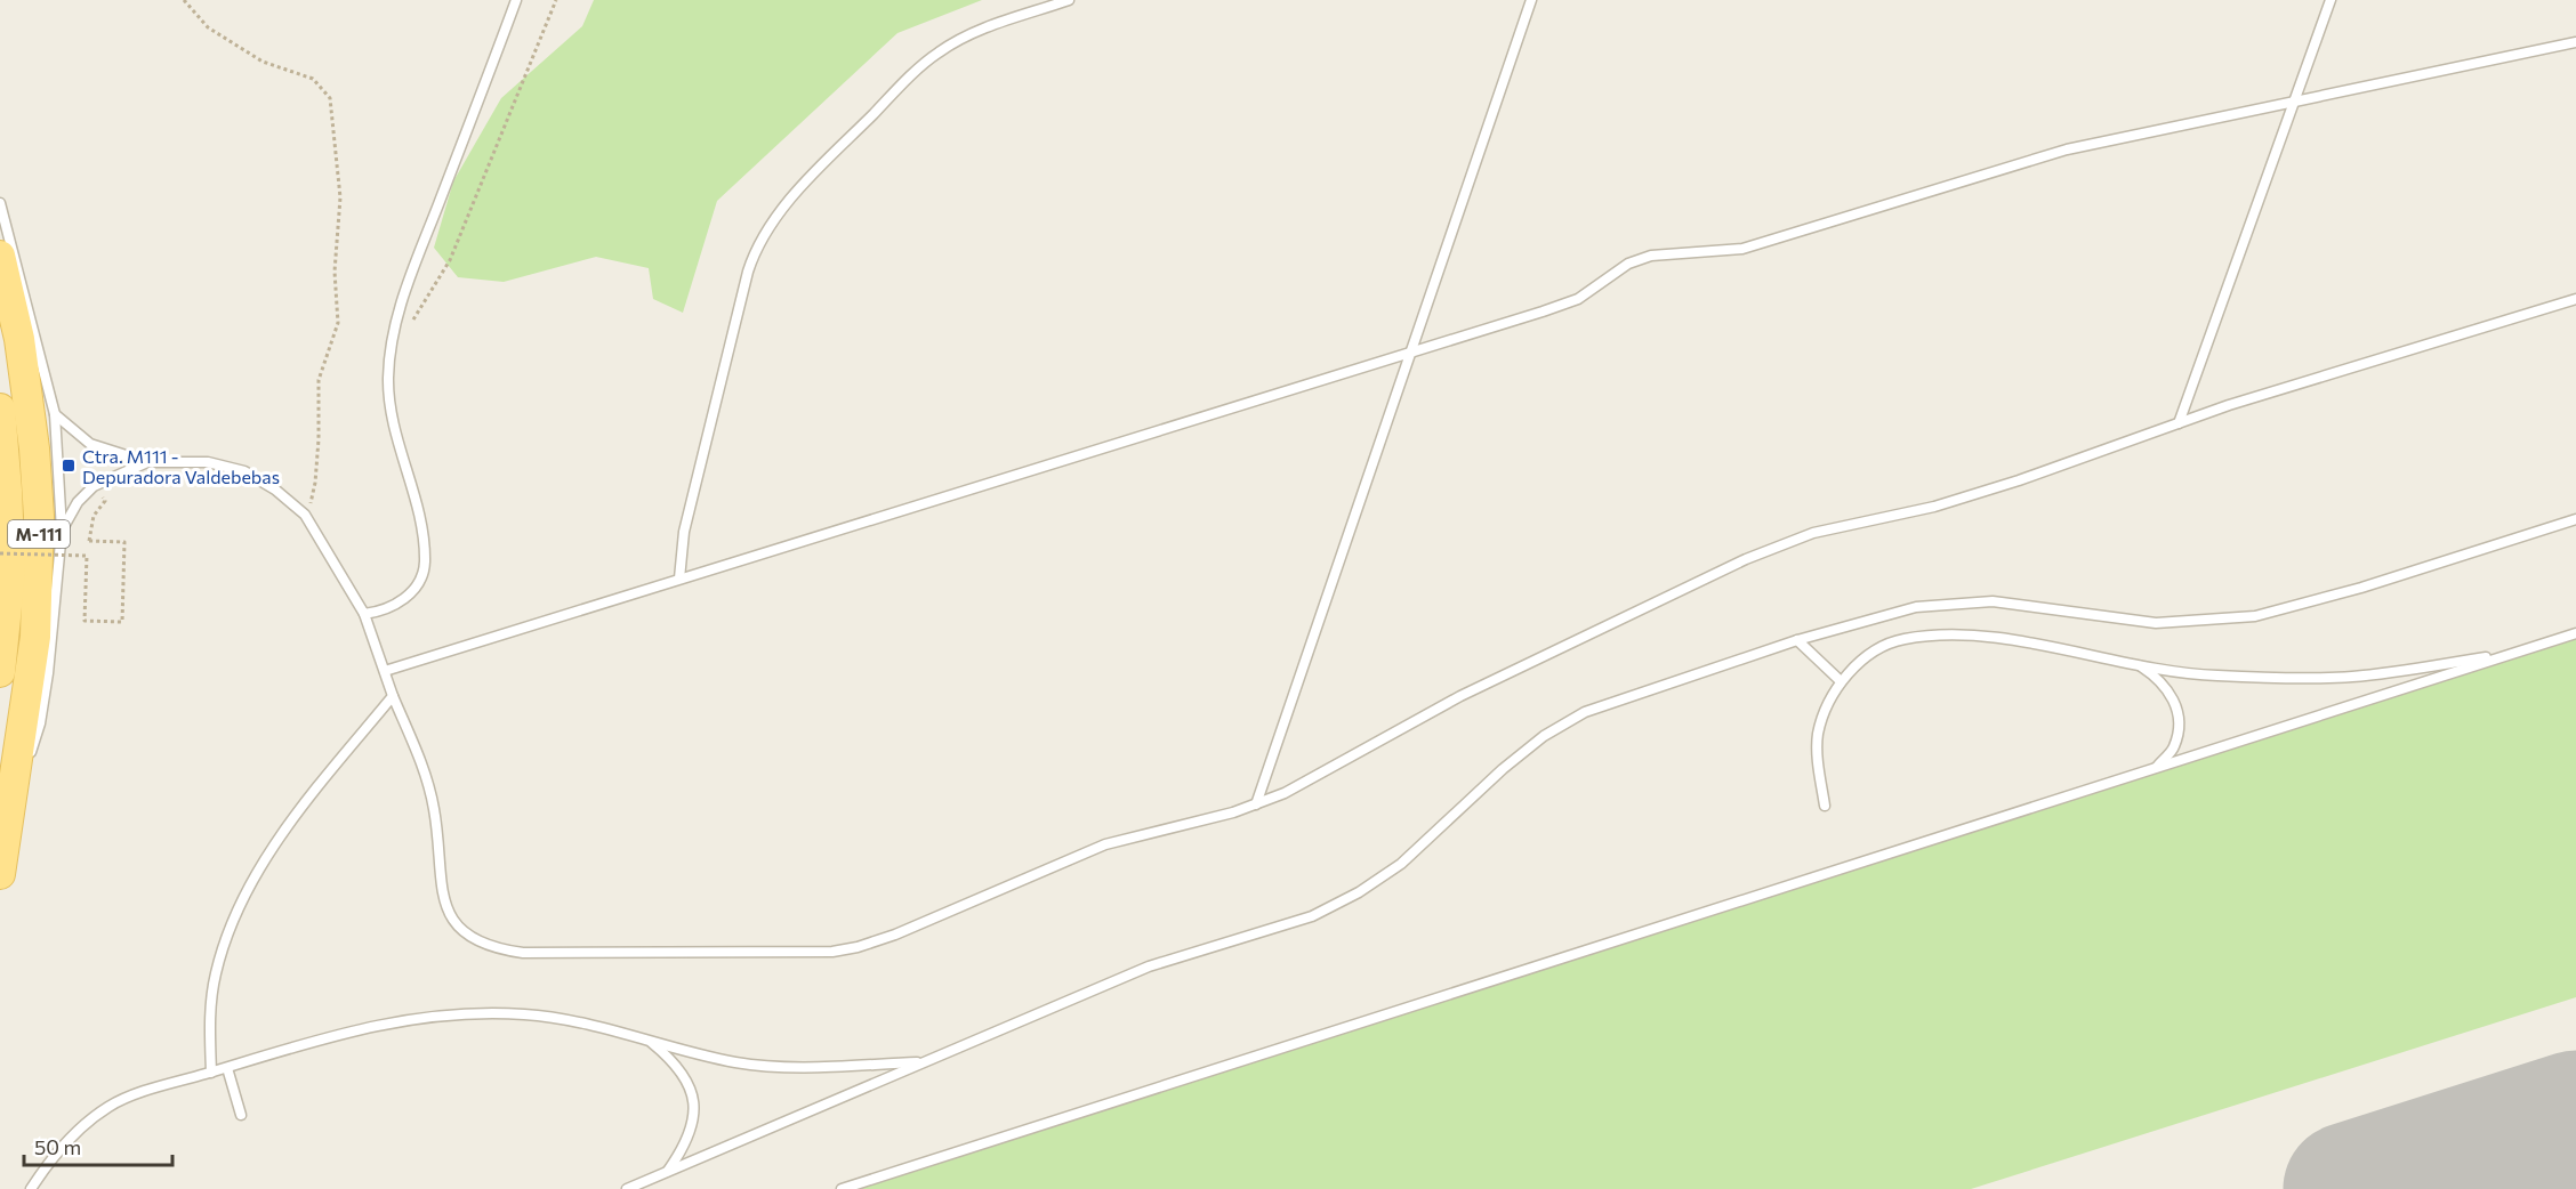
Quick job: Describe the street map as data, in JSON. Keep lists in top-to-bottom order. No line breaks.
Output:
{"streets":{"main road":["M-111"]},"places":{"transit":["Ctra. M111 - Depuradora Valdebebas"]},"scale_bar":"50 m"}
